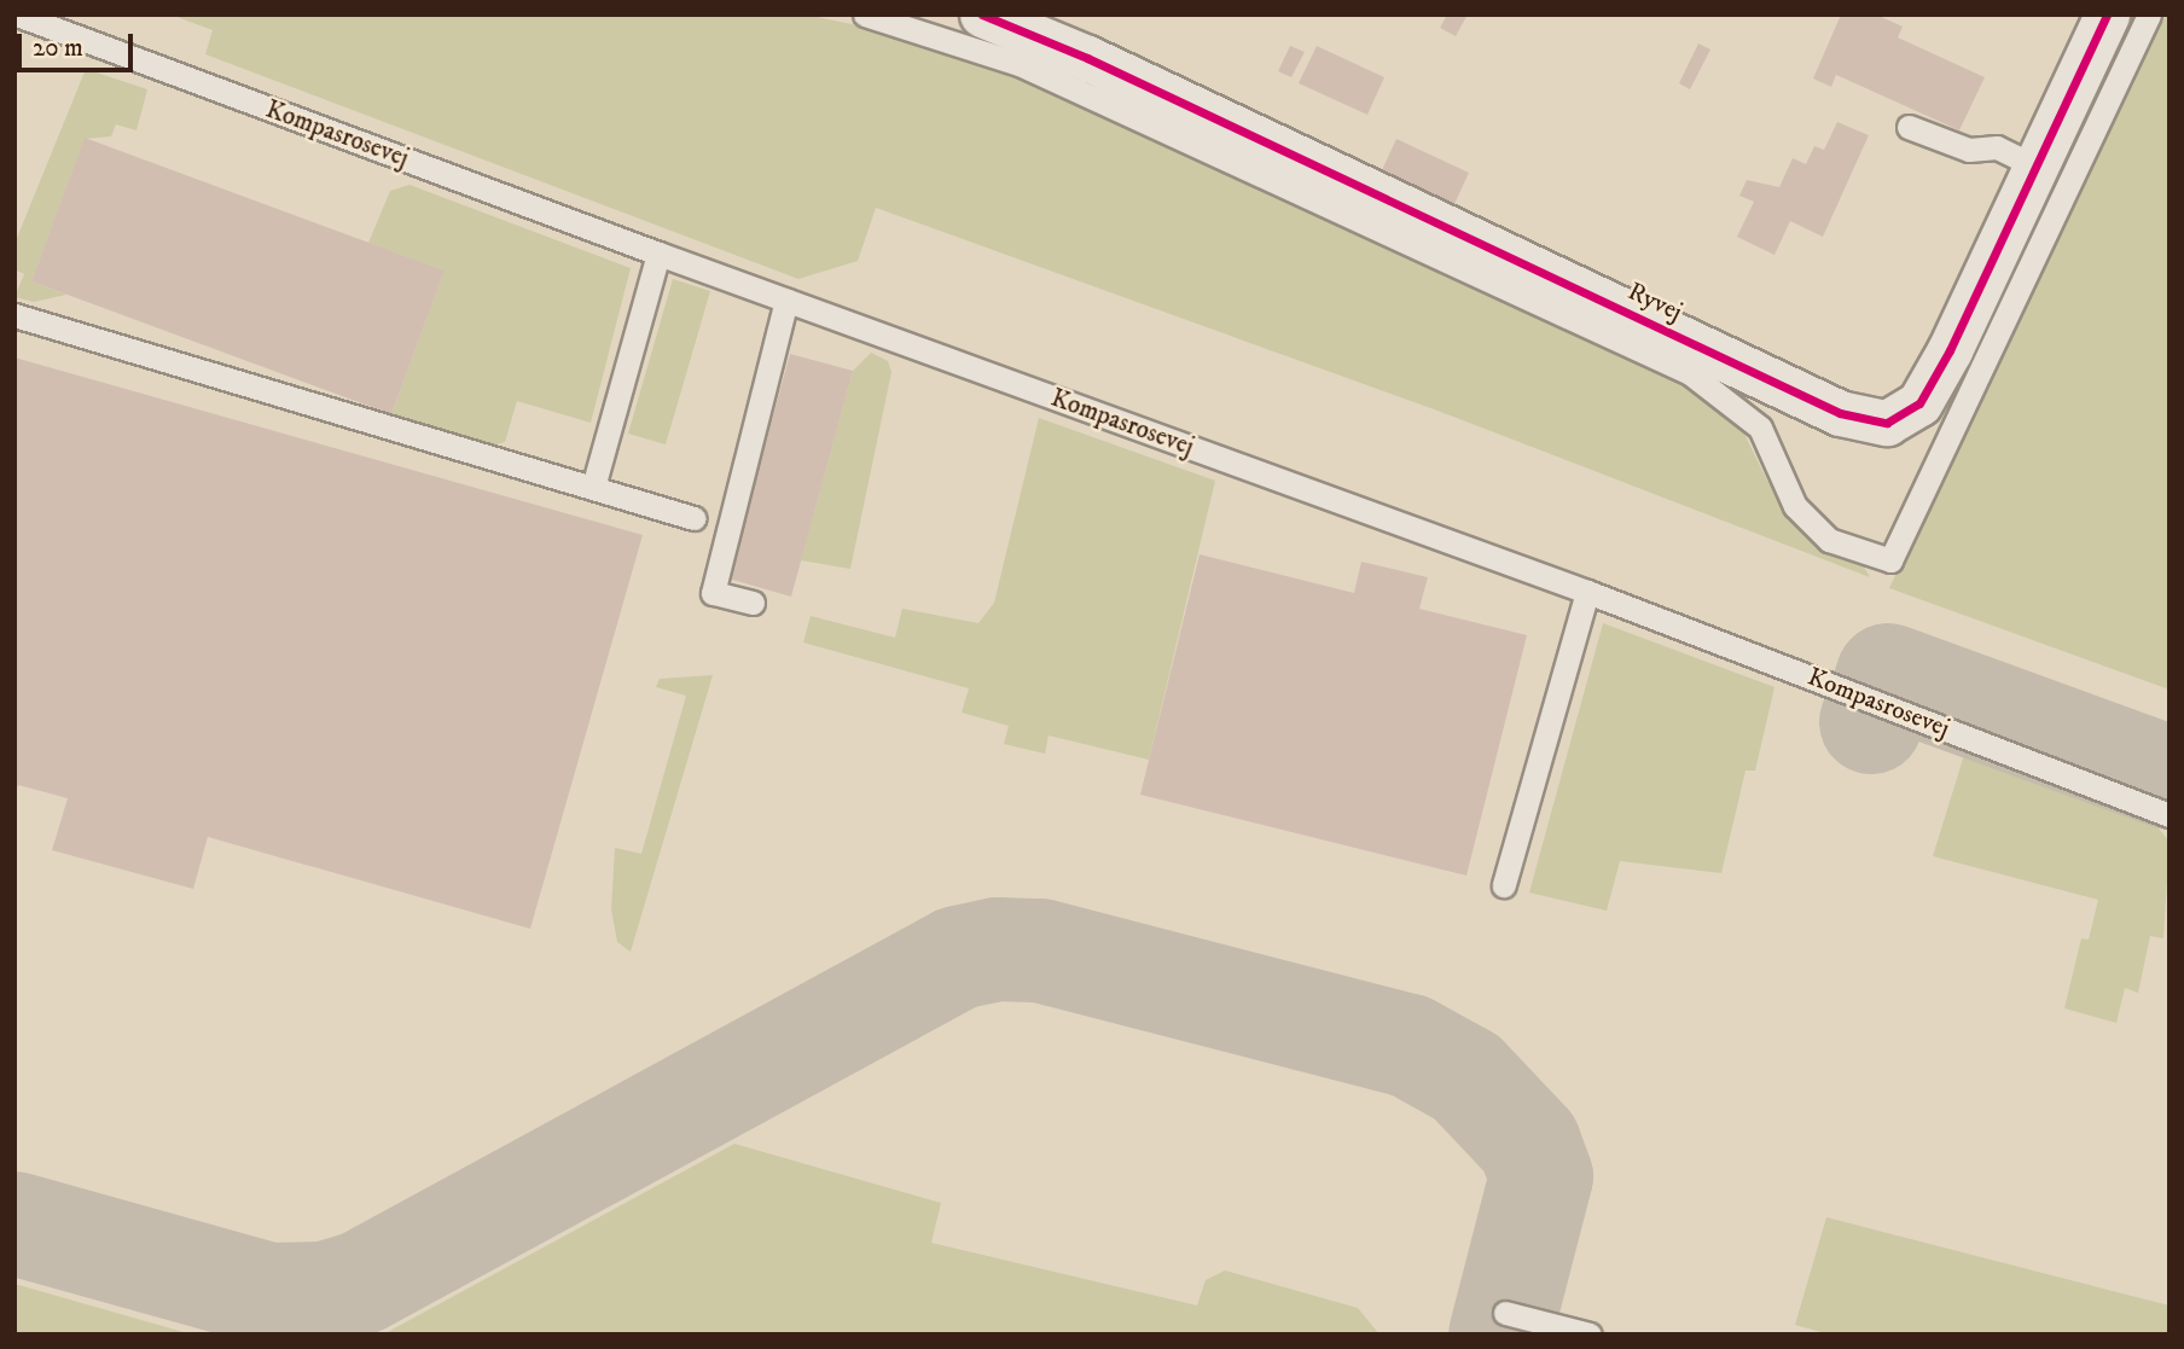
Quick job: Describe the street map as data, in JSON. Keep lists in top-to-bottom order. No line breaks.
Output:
{"streets":{"street":["Ryvej"],"lane":["Kompasrosevej"]},"scale_bar":"20 m"}
